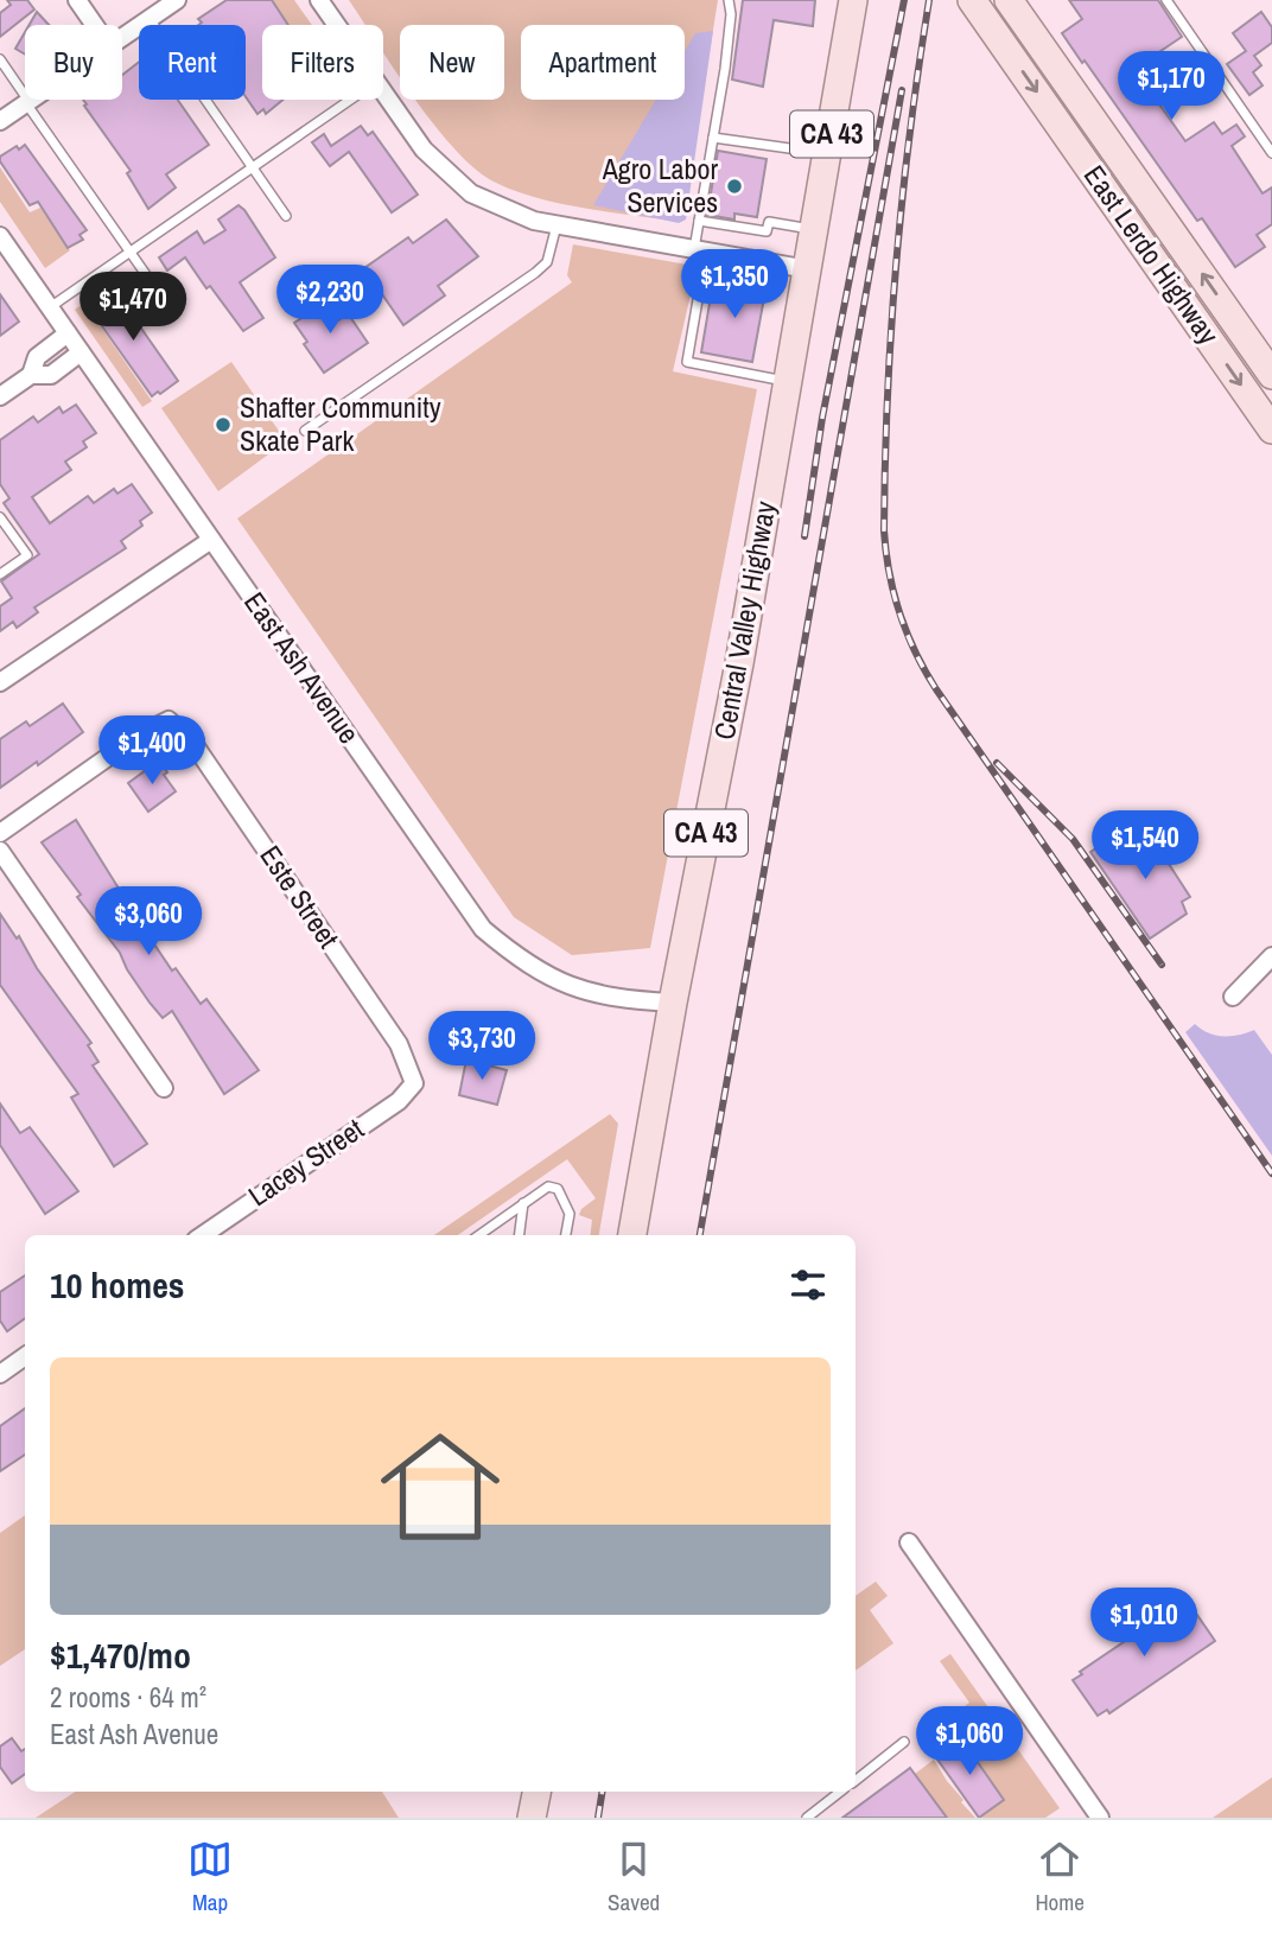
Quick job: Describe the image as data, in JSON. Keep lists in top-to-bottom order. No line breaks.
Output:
{"streets":{"main road":["CA 43","East Lerdo Highway","Central Valley Highway"],"street":["East Ash Avenue","Este Street","Lacey Street"]},"crossings":[["Central Valley Highway","East Ash Avenue"],["Este Street","Lacey Street"]],"places":["Agro Labor Services","Shafter Community Skate Park"],"page":{"chip":["Buy","Rent","Filters","New","Apartment"],"price":["$1,170","$1,350","$2,230","$1,470","$1,400","$1,540","$3,060","$3,730","$1,010","$1,060"],"heading":"10 homes","list":[{"name":"$1,470/mo","note":"2 rooms · 64 m² · East Ash Avenue"}],"tabs":["Map","Saved","Home"]}}
